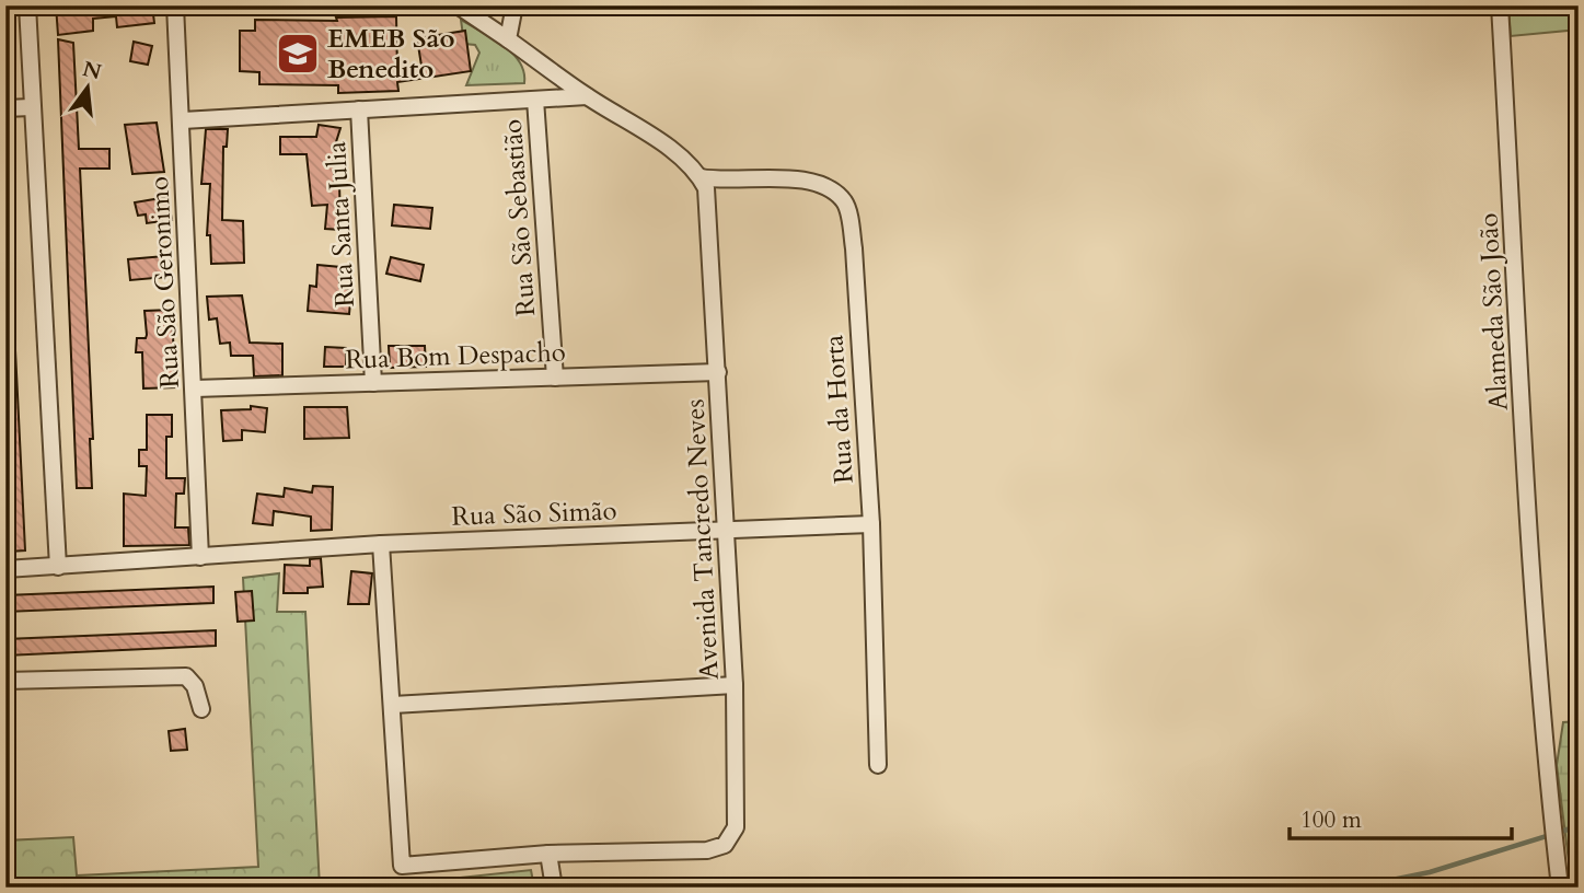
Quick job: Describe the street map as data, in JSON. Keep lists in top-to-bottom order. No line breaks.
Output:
{"streets":{"street":["Rua São Sebastião","Rua Santa Julia","Rua São Geronimo","Alameda São João","Rua Bom Despacho","Rua da Horta","Rua São Simão","Avenida Tancredo Neves"]},"crossings":[["Rua São Sebastião","Rua Bom Despacho"],["Rua Santa Julia","Rua Bom Despacho"],["Rua São Geronimo","Rua Bom Despacho"],["Rua São Geronimo","Rua São Simão"],["Rua Bom Despacho","Avenida Tancredo Neves"],["Rua da Horta","Rua São Simão"],["Rua da Horta","Avenida Tancredo Neves"],["Rua São Simão","Avenida Tancredo Neves"]],"places":{"school or university":["EMEB São Benedito"]},"scale_bar":"100 m","north":"top"}
